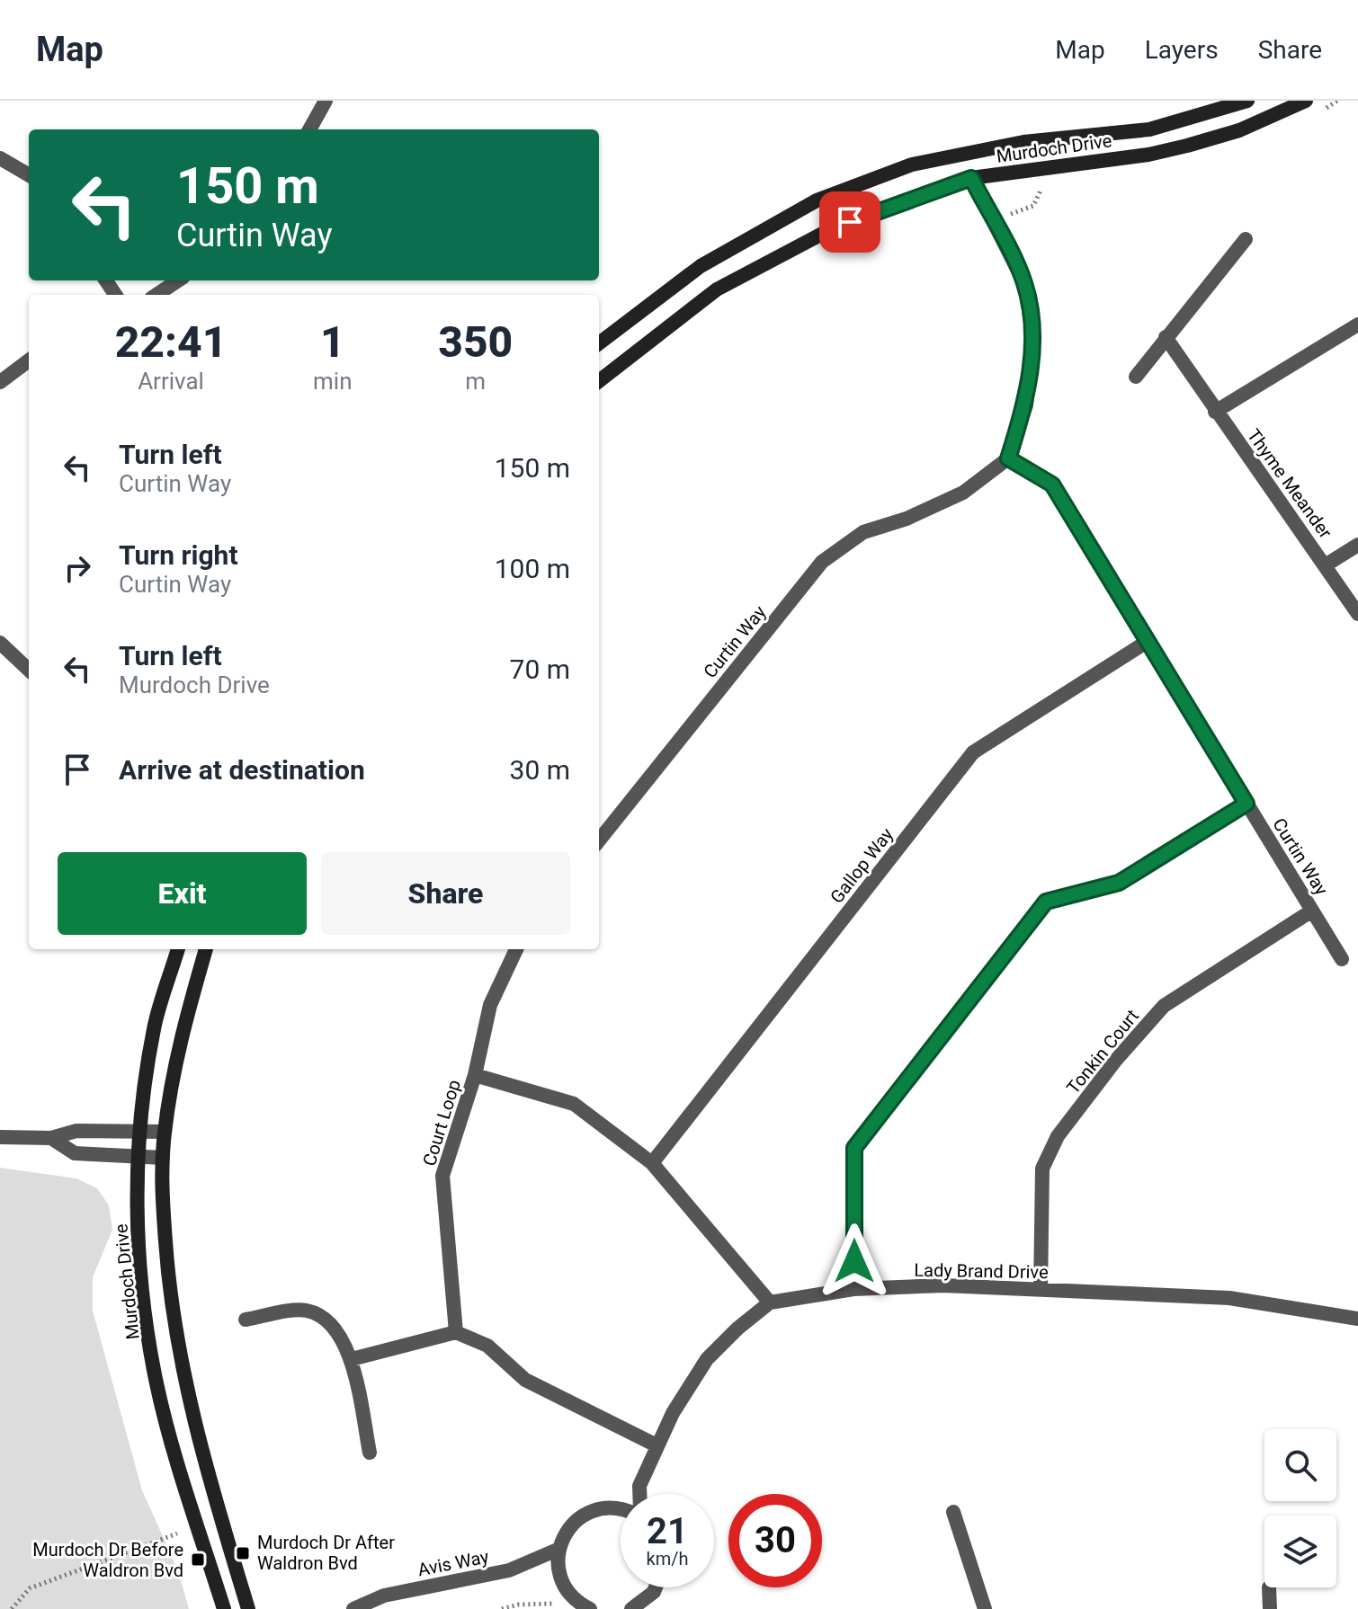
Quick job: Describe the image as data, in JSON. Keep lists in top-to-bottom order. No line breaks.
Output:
{"streets":{"main road":["Murdoch Drive"],"street":["Thyme Meander","Curtin Way","Gallop Way","Tonkin Court","Court Loop","Lady Brand Drive","Avis Way"]},"crossings":[["Curtin Way","Gallop Way"],["Curtin Way","Tonkin Court"],["Gallop Way","Court Loop"],["Tonkin Court","Lady Brand Drive"],["Court Loop","Lady Brand Drive"]],"places":{"transit":["Murdoch Dr After Waldron Bvd","Murdoch Dr Before Waldron Bvd"]},"page":{"header":"Map","nav":["Map","Layers","Share"],"turn":["150 m","Curtin Way"],"eta":["22:41","Arrival","1","min","350","m"],"list":[{"name":"Turn left","note":"Curtin Way","value":"150 m"},{"name":"Turn right","note":"Curtin Way","value":"100 m"},{"name":"Turn left","note":"Murdoch Drive","value":"70 m"},{"name":"Arrive at destination","value":"30 m"}],"buttons":["Exit","Share"],"speed":"21 km/h","limit":"30"}}
